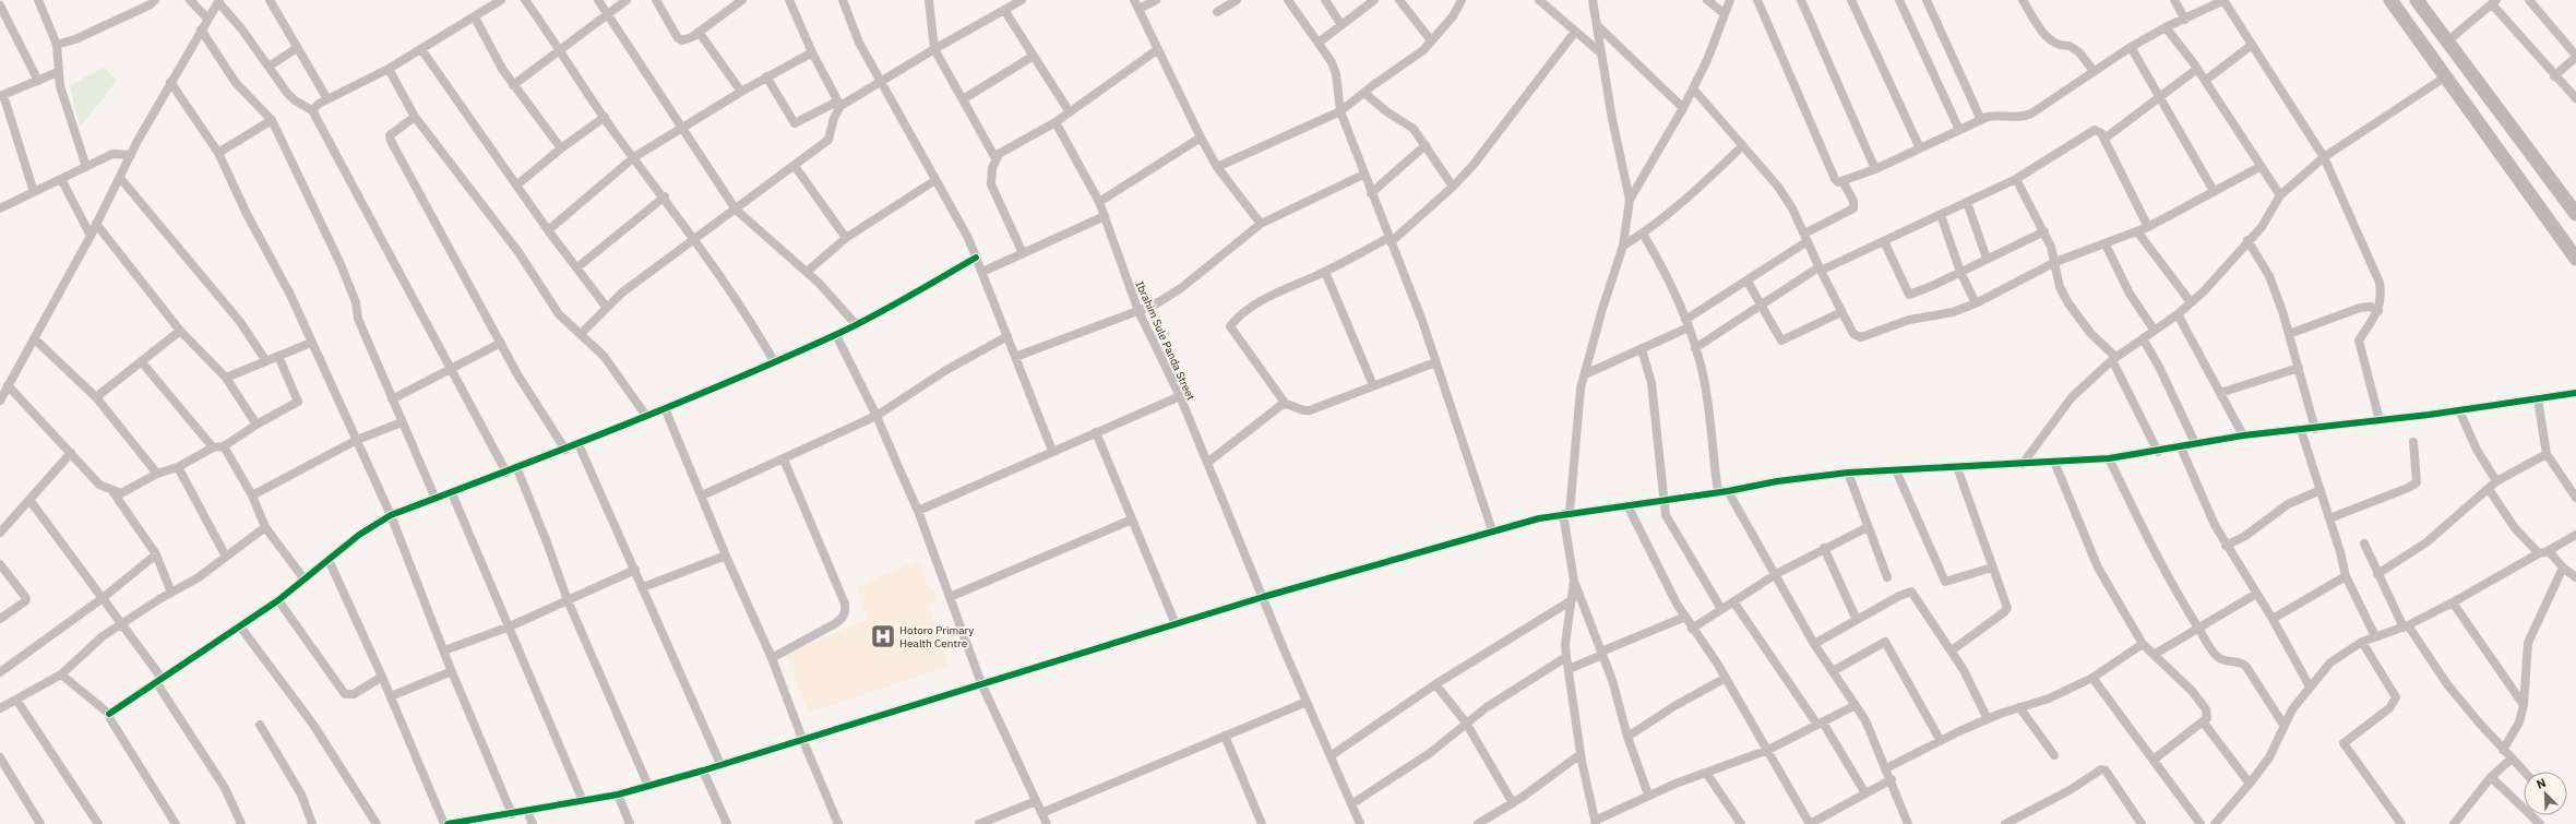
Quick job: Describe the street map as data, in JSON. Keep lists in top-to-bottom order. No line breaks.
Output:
{"streets":{"street":["Ibrahim Sule Panda Street"]},"places":{"hospital":["Hotoro Primary Health Centre"]},"north":"top left"}
